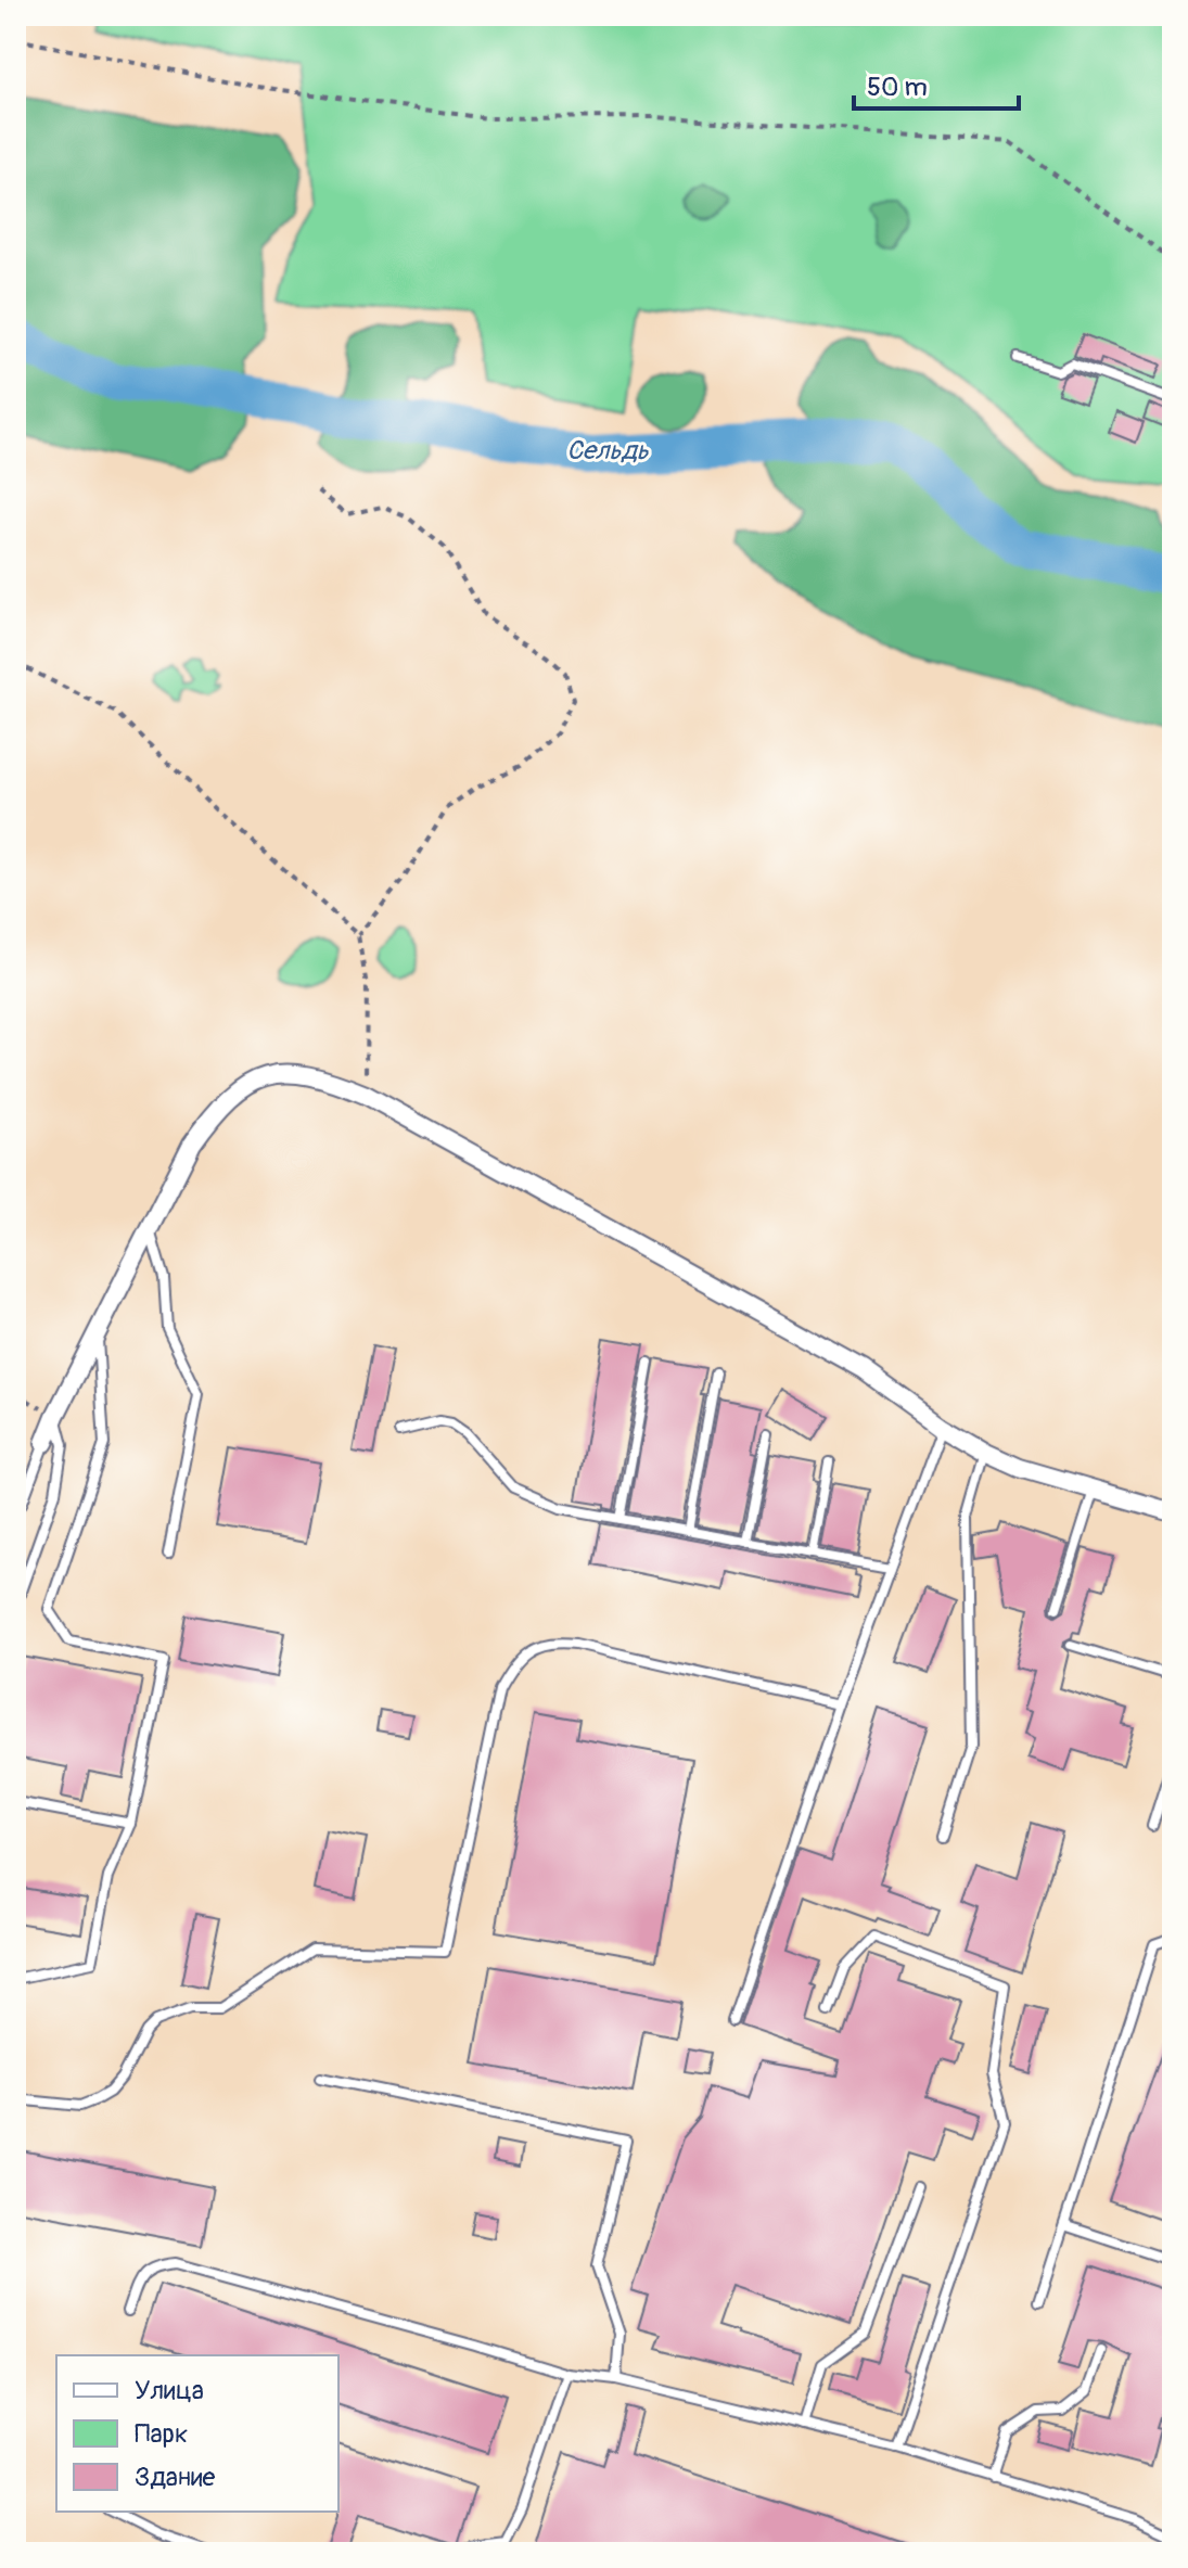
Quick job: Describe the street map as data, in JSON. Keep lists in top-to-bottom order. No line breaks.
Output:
{"water":["Сельдь"],"legend":["Улица","Парк","Здание"],"scale_bar":"50 m"}
